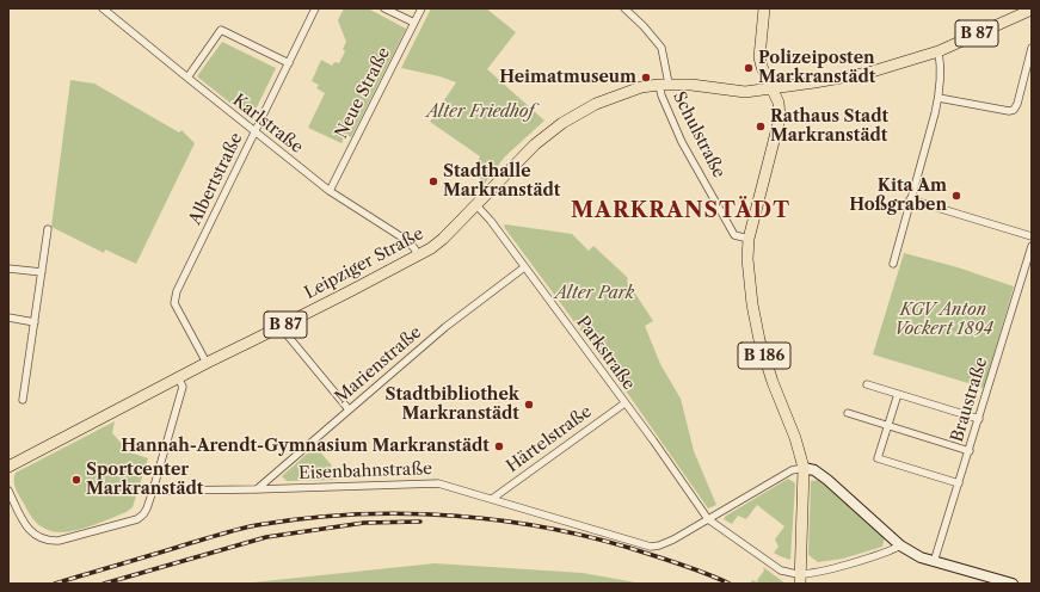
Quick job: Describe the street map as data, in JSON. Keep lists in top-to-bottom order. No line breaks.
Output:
{"streets":{"main road":["B 87","Leipziger Straße","B 186"],"street":["Neue Straße","Karlstraße","Schulstraße","Albertstraße","Parkstraße","Marienstraße","Braustraße","Härtelstraße","Eisenbahnstraße"]},"crossings":[["B 87","Leipziger Straße"],["B 87","B 186"],["Neue Straße","Karlstraße"],["Karlstraße","Albertstraße"],["Karlstraße","Leipziger Straße"],["Schulstraße","Leipziger Straße"],["Schulstraße","B 186"],["Albertstraße","Leipziger Straße"],["Leipziger Straße","Parkstraße"],["Leipziger Straße","B 186"],["Parkstraße","B 186"],["Parkstraße","Marienstraße"],["Parkstraße","Härtelstraße"],["Parkstraße","Eisenbahnstraße"],["B 186","Eisenbahnstraße"],["Marienstraße","Eisenbahnstraße"],["Härtelstraße","Eisenbahnstraße"]],"districts":["MARKRANSTÄDT"],"parks":["Alter Friedhof","Alter Park","KGV Anton Vockert 1894"],"places":["Polizeiposten Markranstädt","Heimatmuseum","Rathaus Stadt Markranstädt","Stadthalle Markranstädt","Kita Am Hoßgraben","Stadtbibliothek Markranstädt","Hannah-Arendt-Gymnasium Markranstädt","Sportcenter Markranstädt"]}
